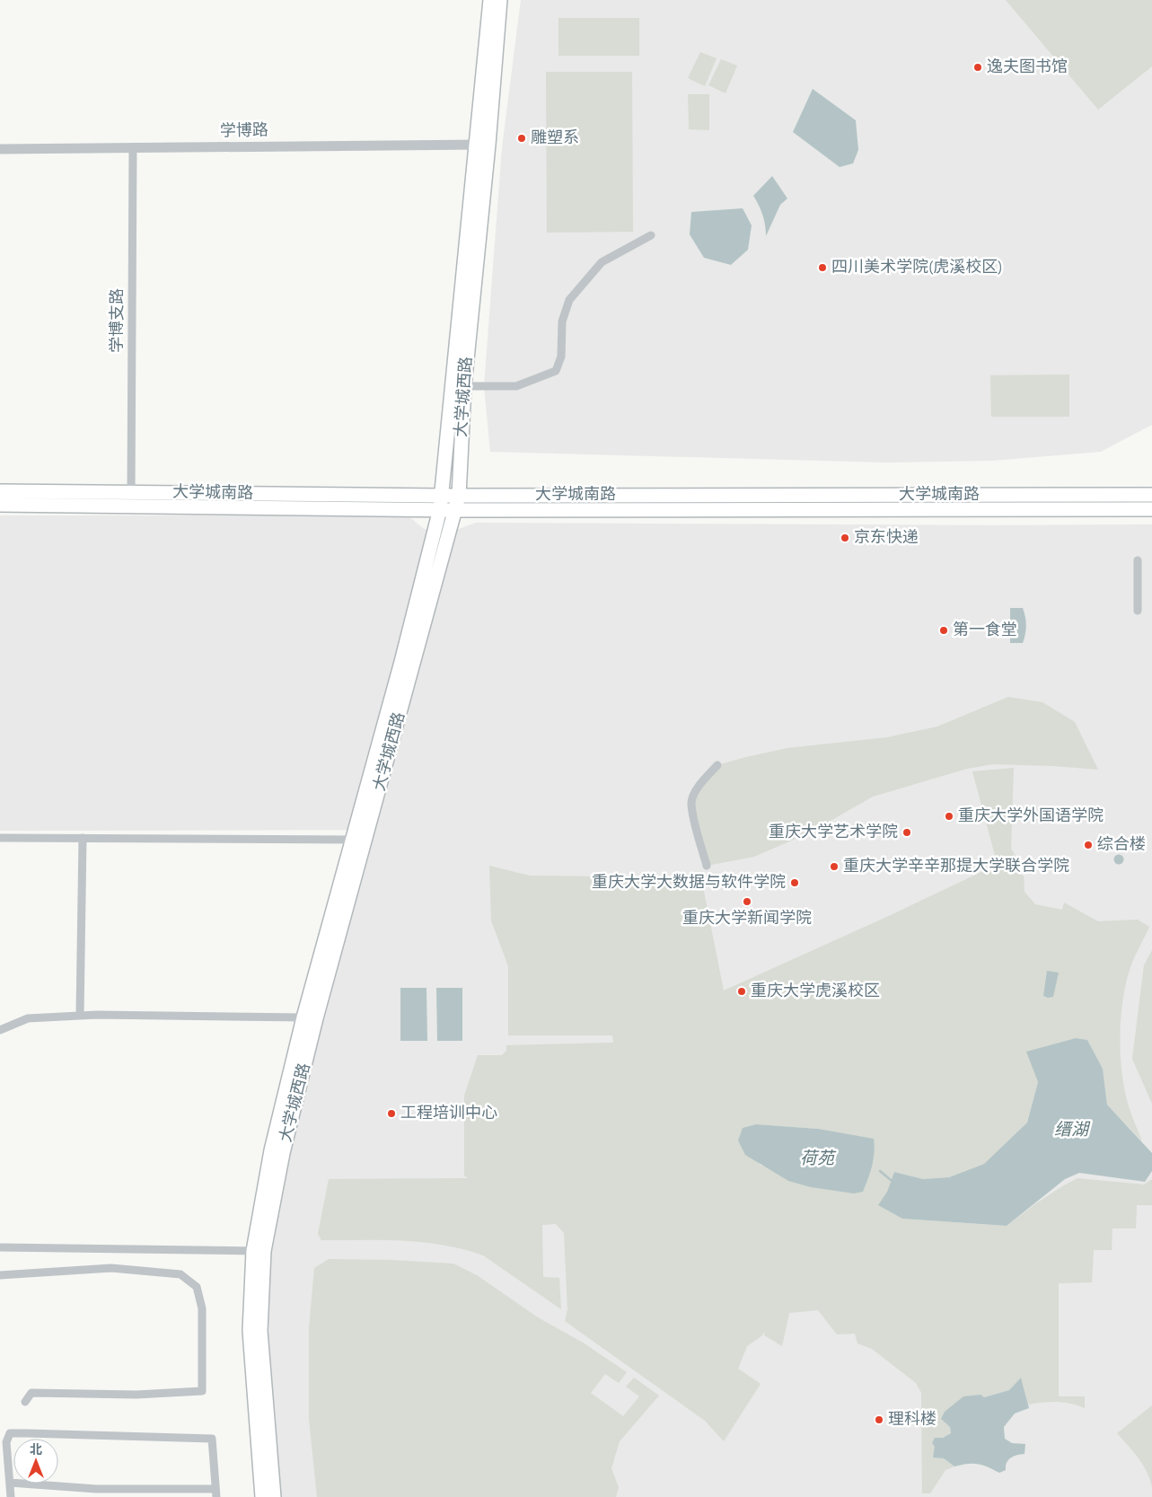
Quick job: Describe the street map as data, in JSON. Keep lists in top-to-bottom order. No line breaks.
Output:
{"streets":{"main road":["大学城西路","大学城南路"],"street":["学博路","学博支路"]},"crossings":[["学博路","学博支路"],["学博路","大学城西路"],["学博支路","大学城南路"],["大学城西路","大学城南路"]],"water":["缙湖","荷苑"],"places":["逸夫图书馆","雕塑系","四川美术学院(虎溪校区)","京东快递","第一食堂","重庆大学外国语学院","重庆大学艺术学院","综合楼","重庆大学辛辛那提大学联合学院","重庆大学大数据与软件学院","重庆大学新闻学院","重庆大学虎溪校区","工程培训中心","理科楼"],"north":"top"}
